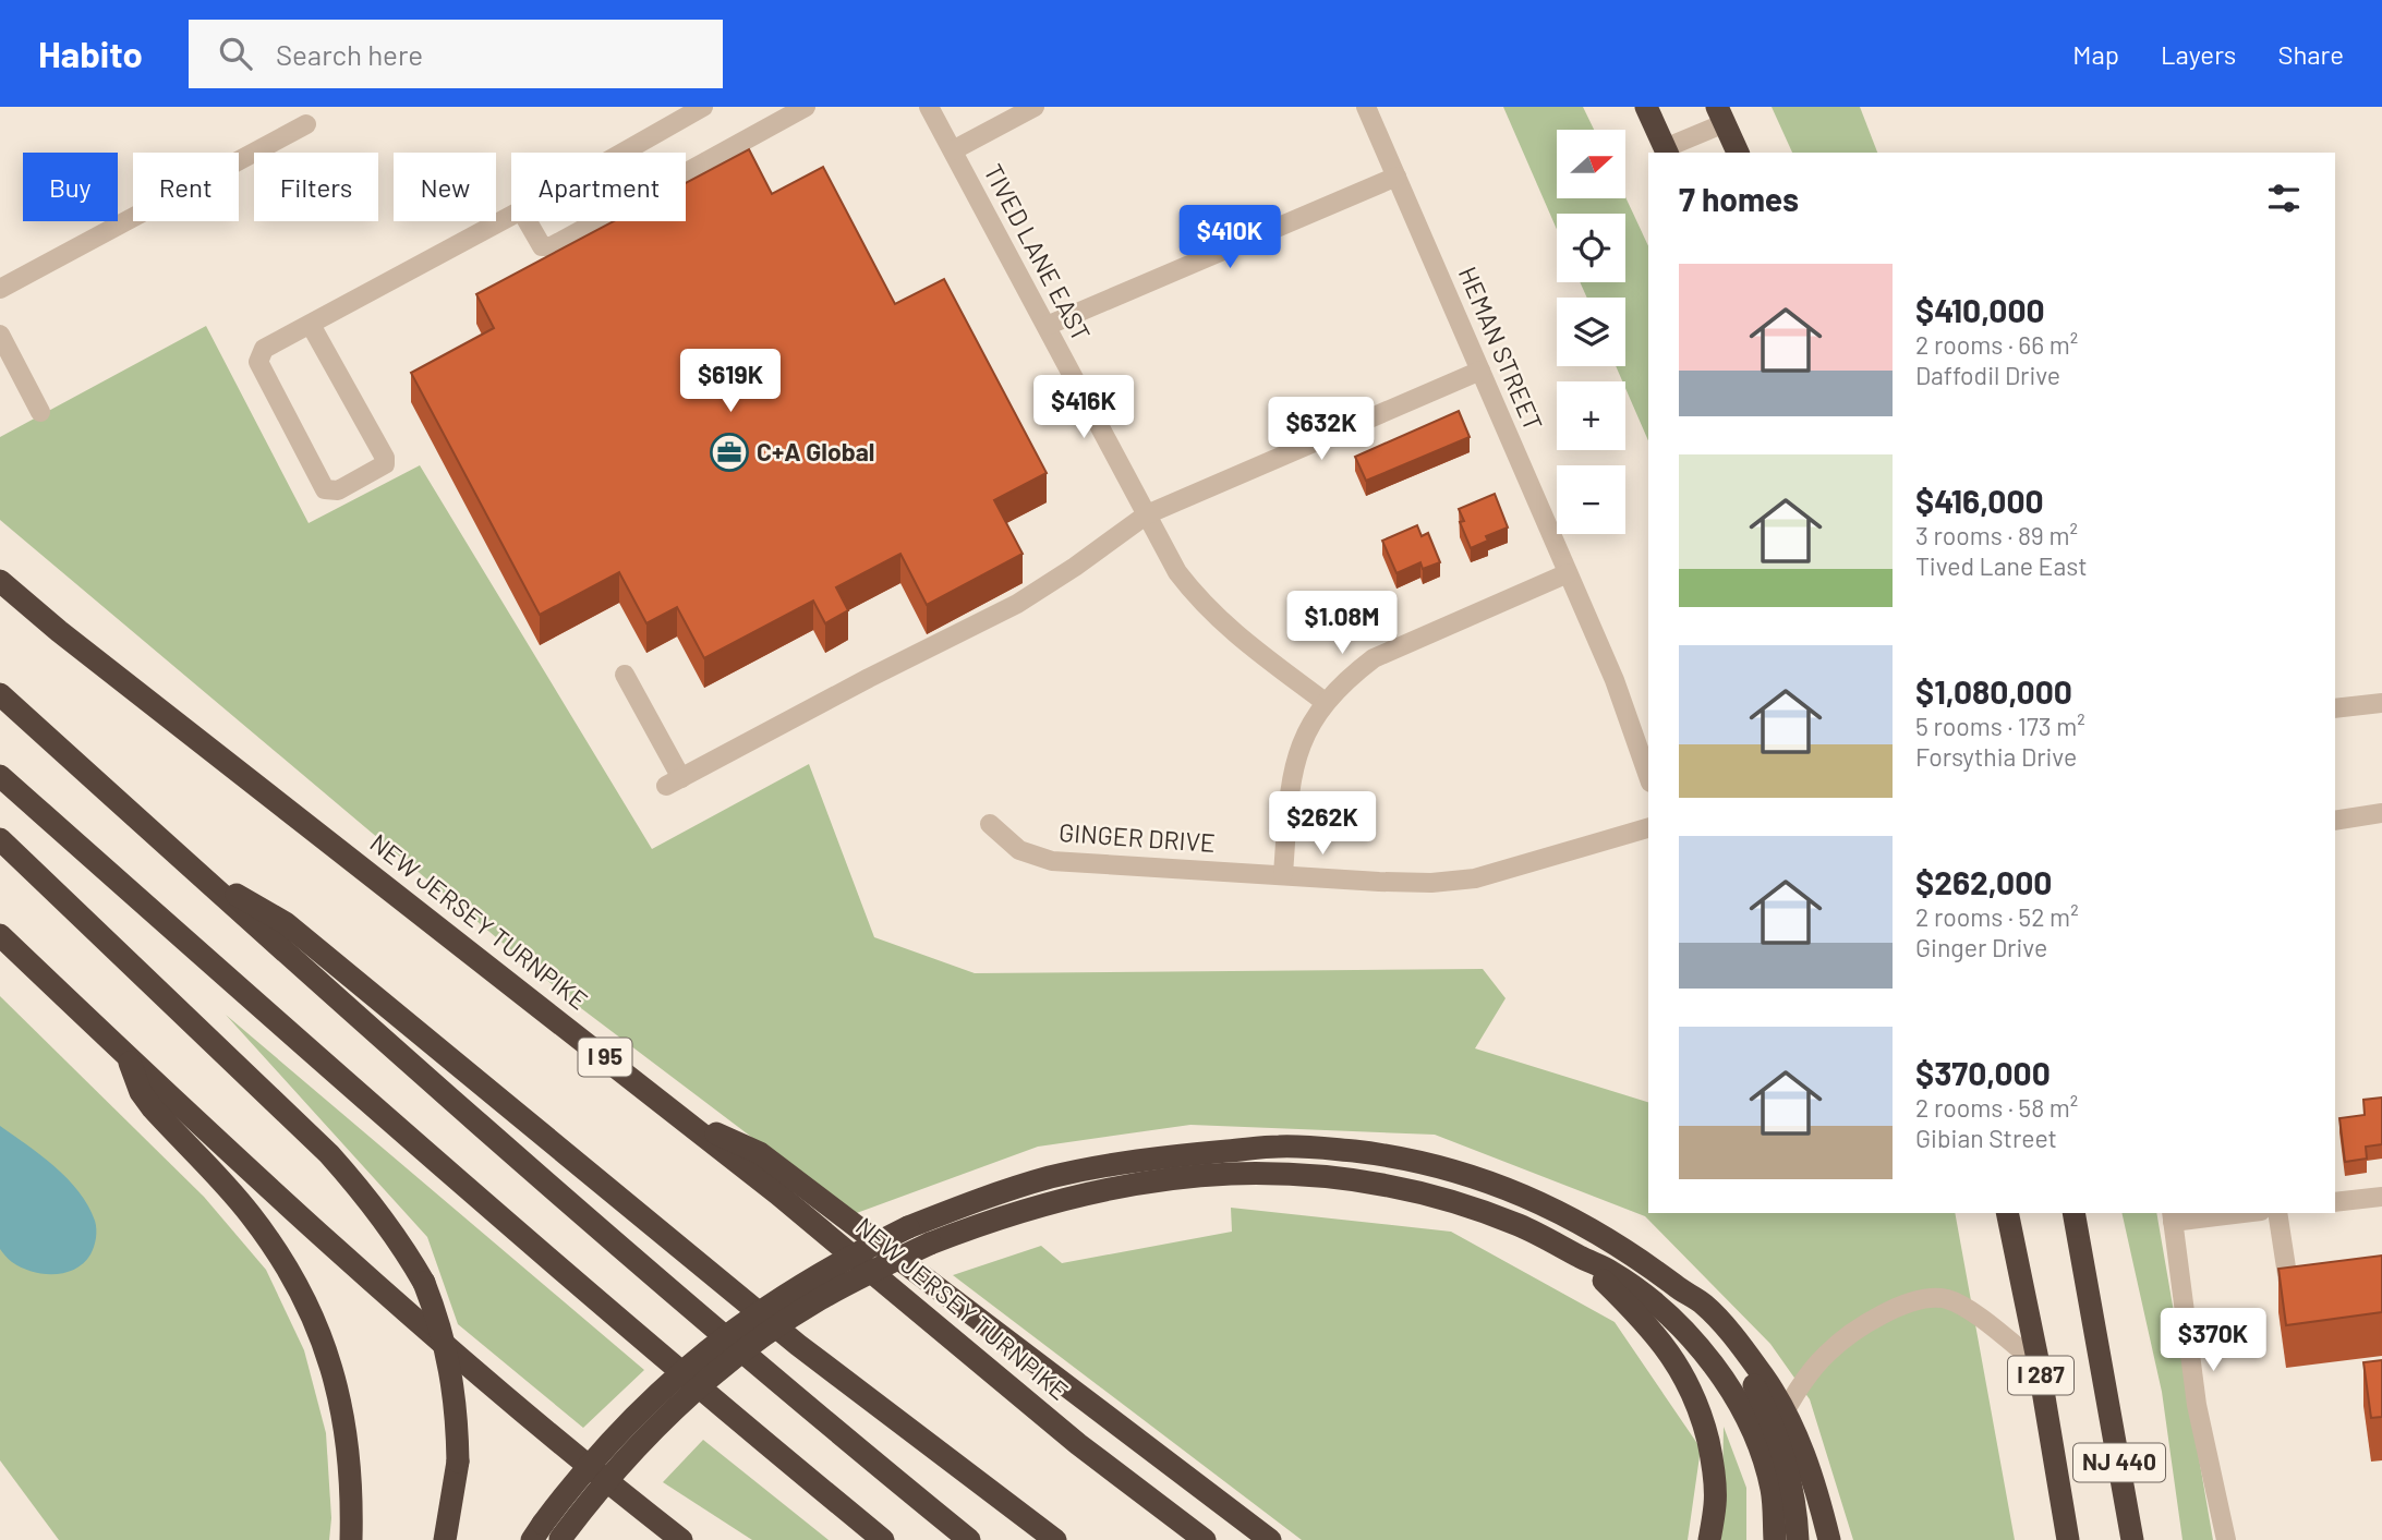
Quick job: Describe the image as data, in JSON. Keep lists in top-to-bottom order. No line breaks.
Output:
{"streets":{"highway":["NEW JERSEY TURNPIKE","I 95","I 287","NJ 440"],"street":["TIVED LANE EAST","HEMAN STREET","GINGER DRIVE"]},"crossings":[["I 287","NJ 440"]],"places":{"office":["C+A Global"]},"north":"right","page":{"header":"Habito","search":"Search here","nav":["Map","Layers","Share"],"map_buttons":["+","−"],"chip":["Buy","Rent","Filters","New","Apartment"],"heading":"7 homes","price":["$410K","$619K","$416K","$632K","$1.08M","$262K","$370K"],"list":[{"name":"$410,000","note":"2 rooms · 66 m² · Daffodil Drive"},{"name":"$416,000","note":"3 rooms · 89 m² · Tived Lane East"},{"name":"$1,080,000","note":"5 rooms · 173 m² · Forsythia Drive"},{"name":"$262,000","note":"2 rooms · 52 m² · Ginger Drive"},{"name":"$370,000","note":"2 rooms · 58 m² · Gibian Street"}]}}
